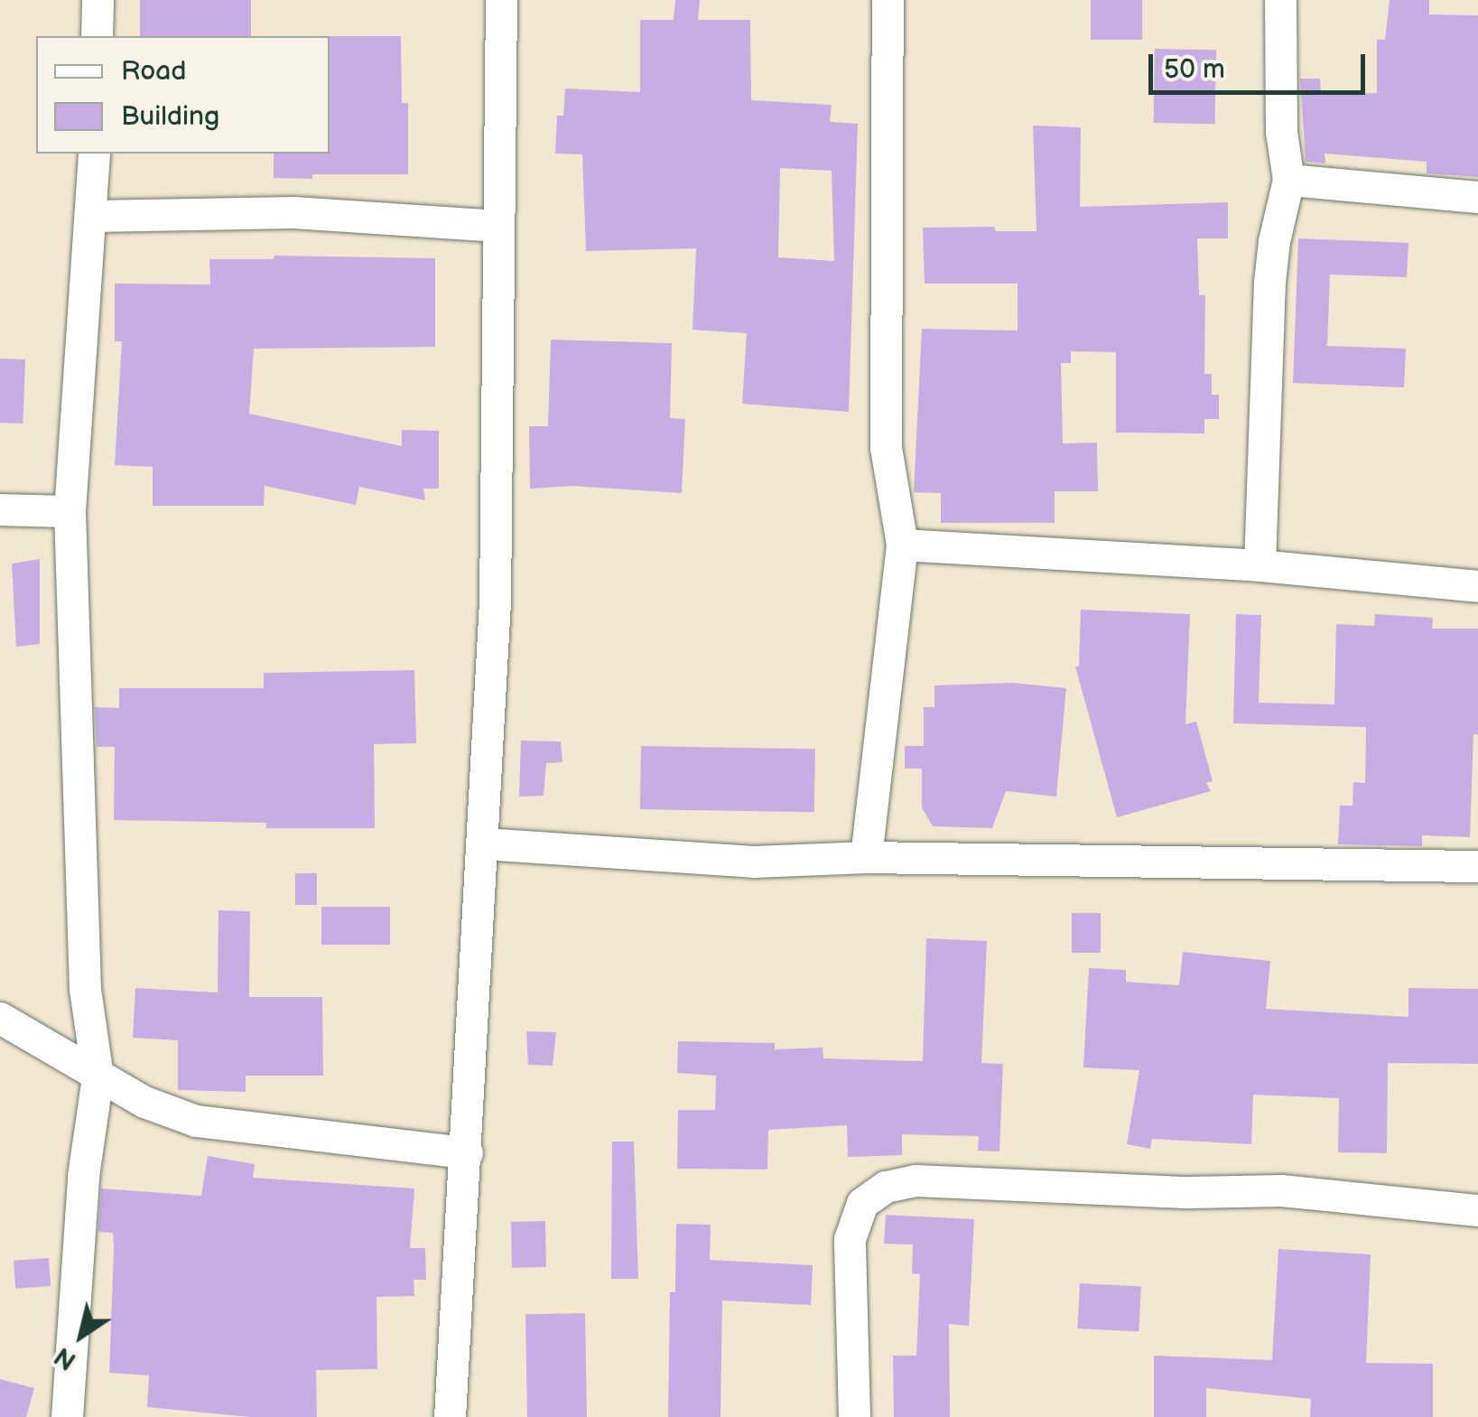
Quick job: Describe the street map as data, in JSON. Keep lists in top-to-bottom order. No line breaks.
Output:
{"legend":["Road","Building"],"scale_bar":"50 m","north":"bottom left"}
